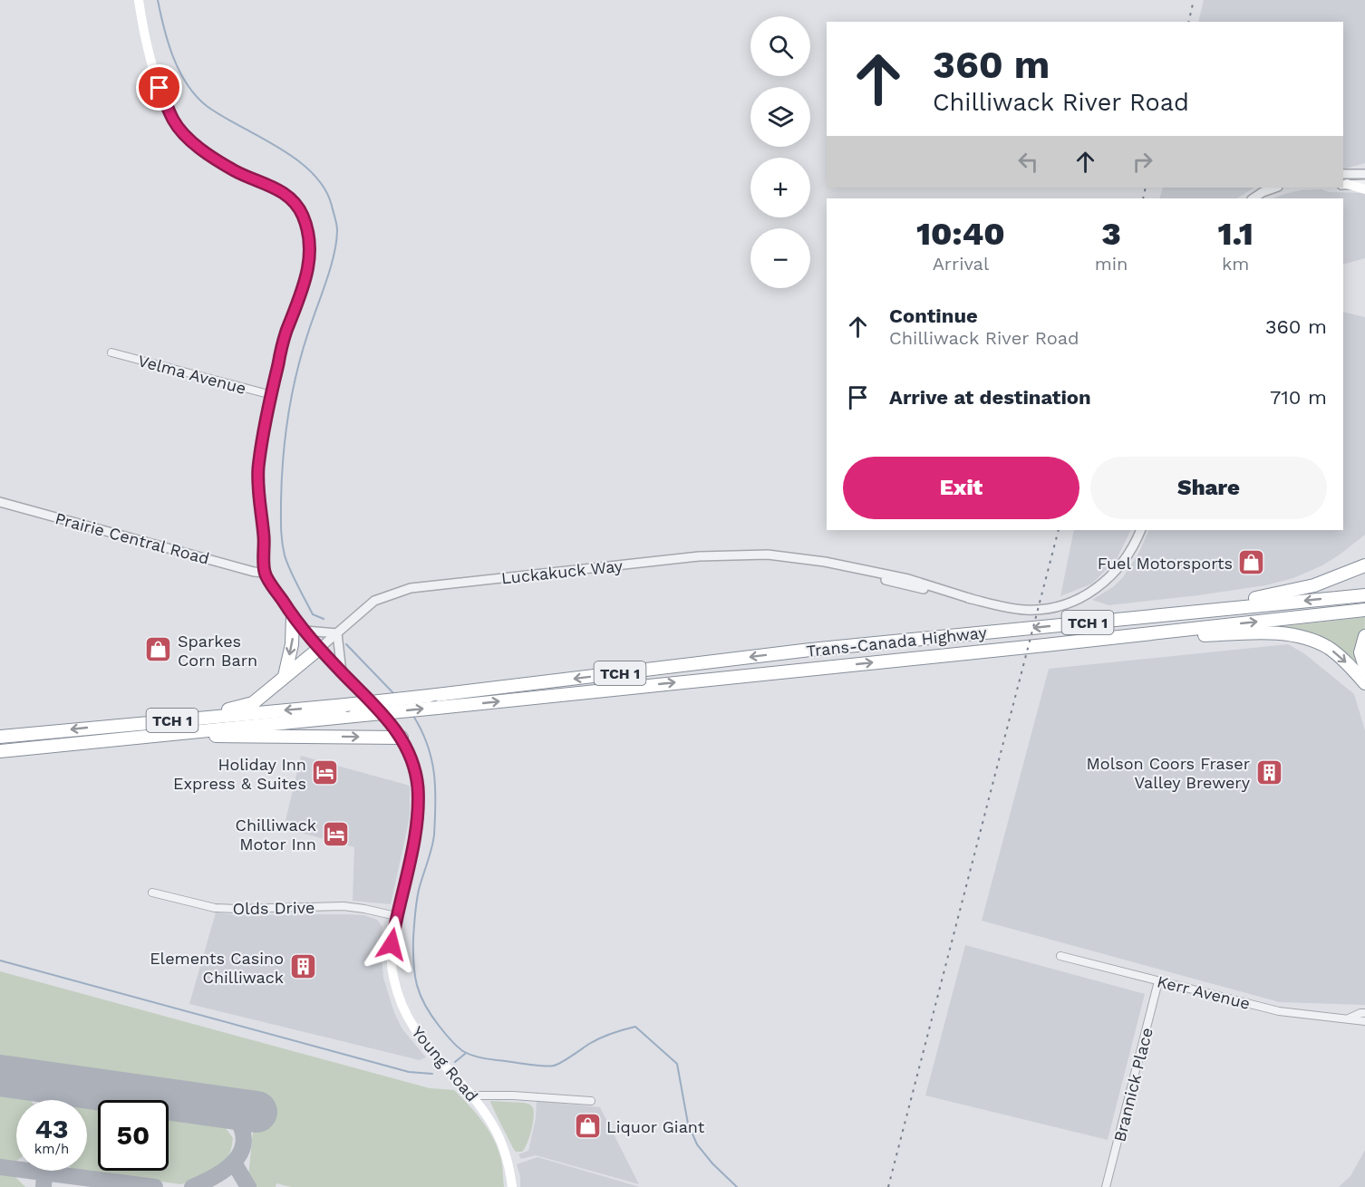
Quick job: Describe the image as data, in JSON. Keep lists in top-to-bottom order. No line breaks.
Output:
{"streets":{"highway":["TCH 1","Trans-Canada Highway"],"main road":["Young Road"],"street":["Velma Avenue","Prairie Central Road","Luckakuck Way","Olds Drive","Kerr Avenue","Brannick Place"]},"crossings":[["Prairie Central Road","Young Road"],["Luckakuck Way","Young Road"],["TCH 1","Trans-Canada Highway"],["Olds Drive","Young Road"],["Kerr Avenue","Brannick Place"]],"places":{"shop":["Fuel Motorsports","Sparkes Corn Barn","Liquor Giant"],"building":["Molson Coors Fraser Valley Brewery","Elements Casino Chilliwack"],"hotel":["Holiday Inn Express & Suites","Chilliwack Motor Inn"]},"page":{"map_buttons":["+","−"],"turn":["360 m","Chilliwack River Road"],"eta":["10:40","Arrival","3","min","1.1","km"],"list":[{"name":"Continue","note":"Chilliwack River Road","value":"360 m"},{"name":"Arrive at destination","value":"710 m"}],"buttons":["Exit","Share"],"speed":"43 km/h","limit":"50"}}
